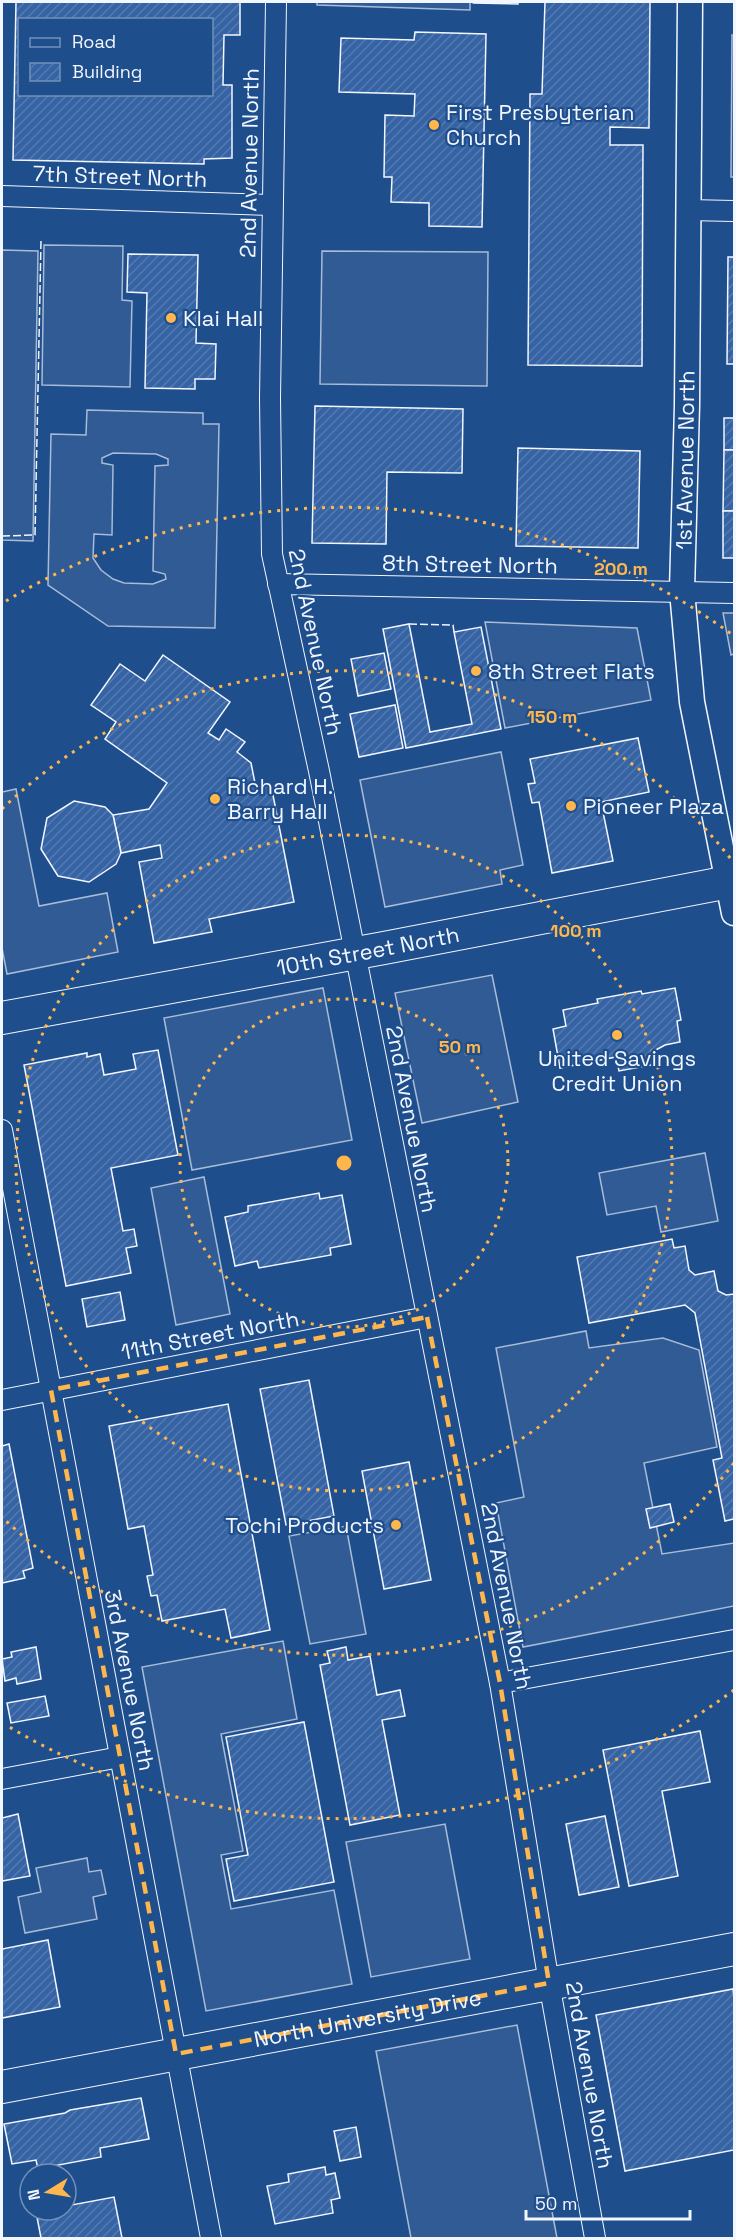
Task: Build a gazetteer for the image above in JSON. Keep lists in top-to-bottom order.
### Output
{
  "streets": {
    "main road": ["10th Street North", "North University Drive"],
    "street": [
      "2nd Avenue North",
      "7th Street North",
      "1st Avenue North",
      "8th Street North",
      "11th Street North",
      "3rd Avenue North"
    ]
  },
  "crossings": [
    ["2nd Avenue North", "7th Street North"],
    ["2nd Avenue North", "8th Street North"],
    ["2nd Avenue North", "10th Street North"],
    ["2nd Avenue North", "11th Street North"],
    ["2nd Avenue North", "North University Drive"],
    ["1st Avenue North", "8th Street North"],
    ["1st Avenue North", "10th Street North"],
    ["11th Street North", "3rd Avenue North"],
    ["3rd Avenue North", "North University Drive"]
  ],
  "places": [
    "First Presbyterian Church",
    "Klai Hall",
    "8th Street Flats",
    "Richard H. Barry Hall",
    "Pioneer Plaza",
    "United Savings Credit Union",
    "Tochi Products"
  ],
  "legend": ["Road", "Building"],
  "scale_bar": "50 m",
  "north": "left",
  "rings": [
    "200 m",
    "150 m",
    "100 m",
    "50 m"
  ]
}
